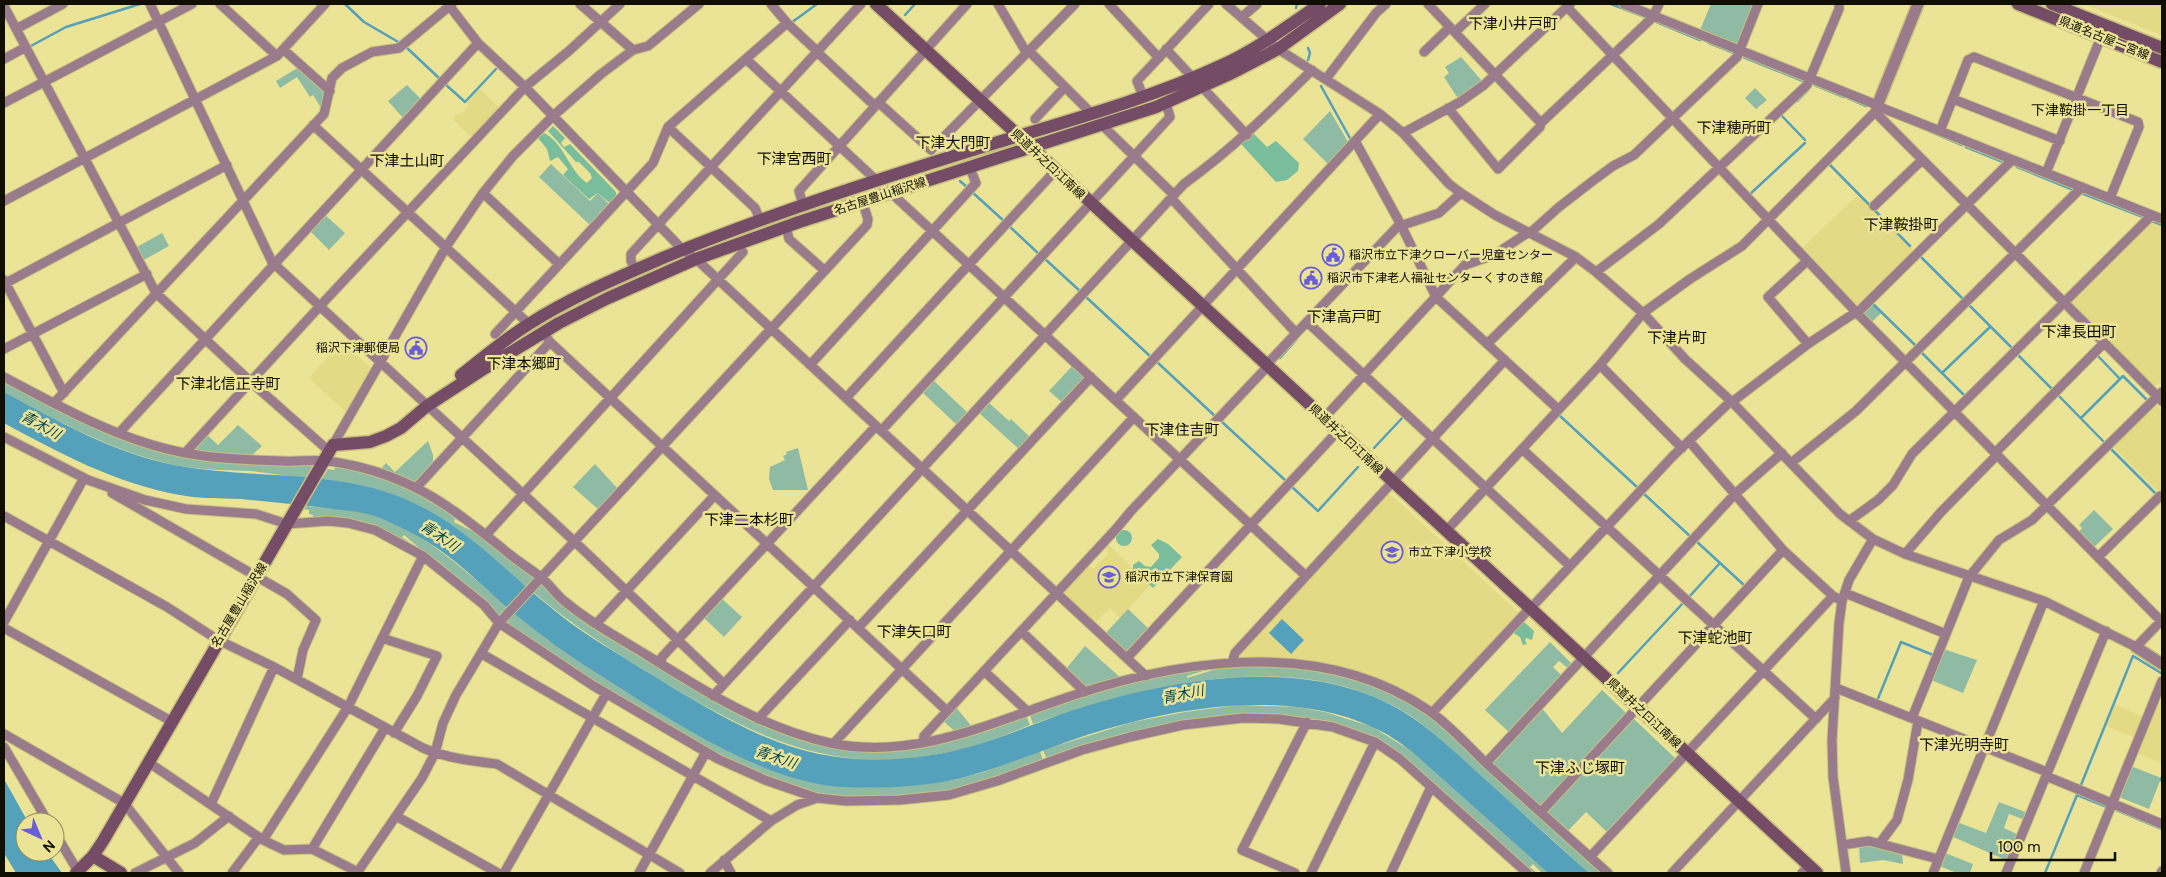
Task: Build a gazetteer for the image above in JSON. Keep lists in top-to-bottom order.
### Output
{
  "streets": {
    "main road": ["県道名古屋一宮線", "県道井之口江南線", "名古屋豊山稲沢線"]
  },
  "crossings": [
    ["県道井之口江南線", "名古屋豊山稲沢線"]
  ],
  "districts": [
    "下津小井戸町",
    "下津鞍掛一丁目",
    "下津穂所町",
    "下津大門町",
    "下津宮西町",
    "下津土山町",
    "下津鞍掛町",
    "下津高戸町",
    "下津長田町",
    "下津片町",
    "下津本郷町",
    "下津北信正寺町",
    "下津住吉町",
    "下津二本杉町",
    "下津矢口町",
    "下津蛇池町",
    "下津光明寺町",
    "下津ふじ塚町"
  ],
  "water": ["青木川"],
  "places": {
    "public building": ["稲沢市立下津クローバー児童センター", "稲沢市下津老人福祉センターくすのき館", "稲沢下津郵便局"],
    "school or university": ["市立下津小学校", "稲沢市立下津保育園"]
  },
  "scale_bar": "100 m",
  "north": "bottom right"
}
